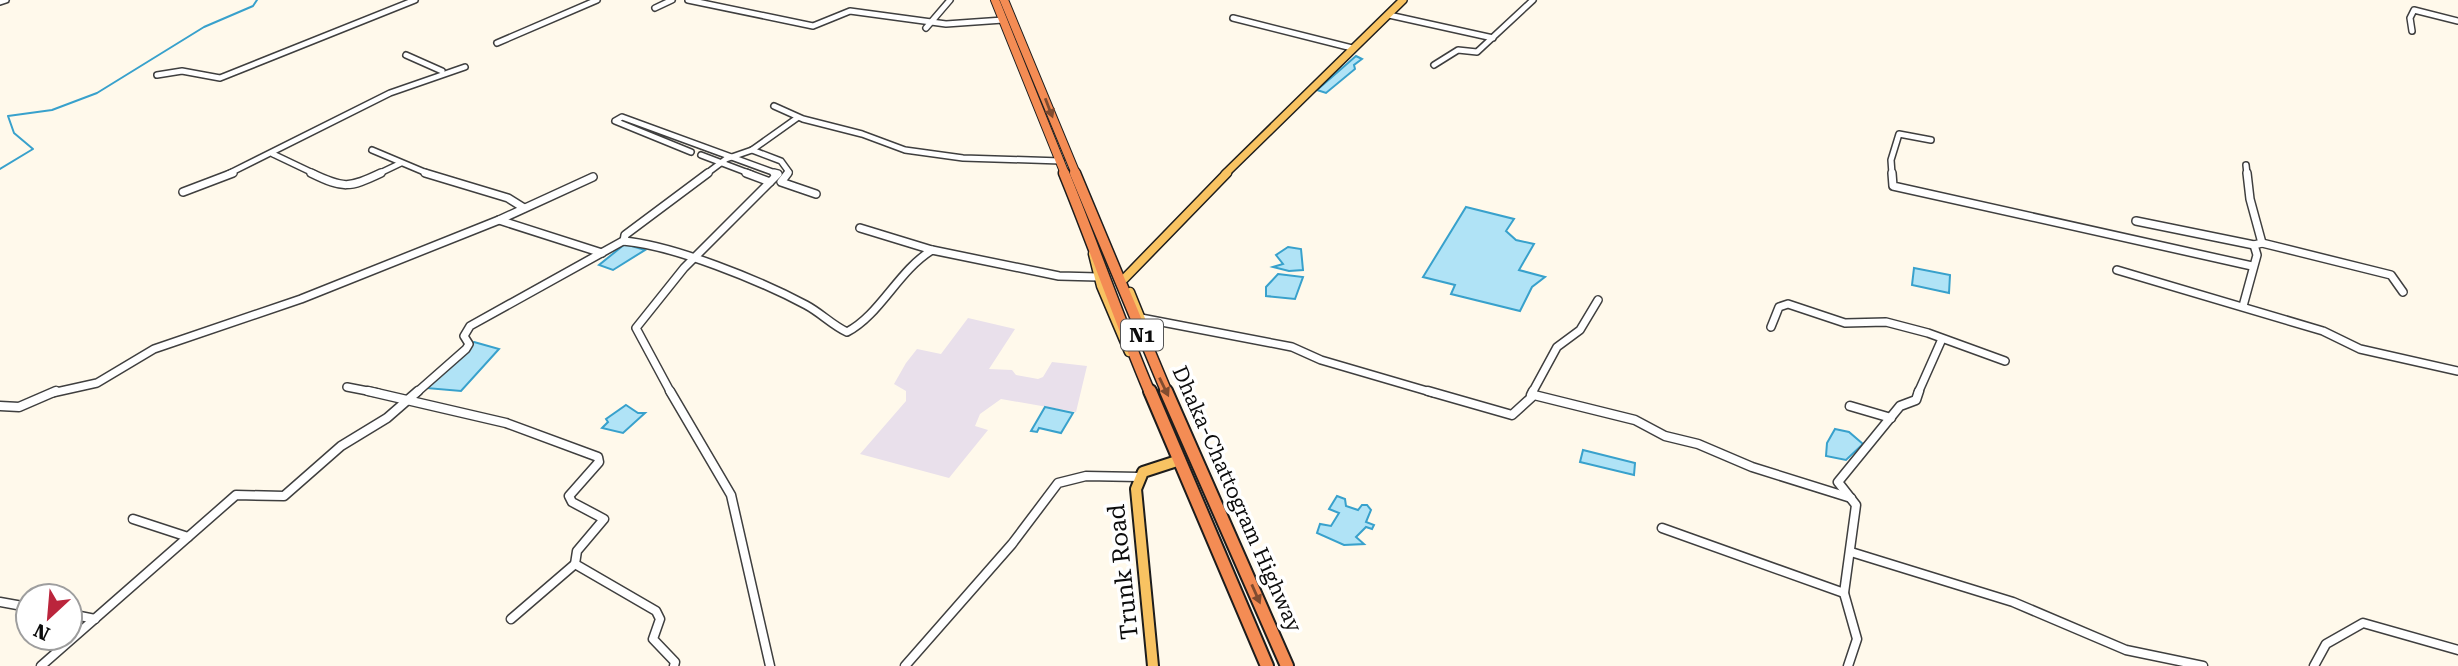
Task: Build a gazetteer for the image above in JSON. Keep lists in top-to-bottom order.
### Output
{
  "streets": {
    "highway": ["N1", "Dhaka-Chattogram Highway"],
    "main road": ["Trunk Road"]
  },
  "crossings": [
    ["Dhaka-Chattogram Highway", "Trunk Road"]
  ],
  "north": "bottom left"
}
